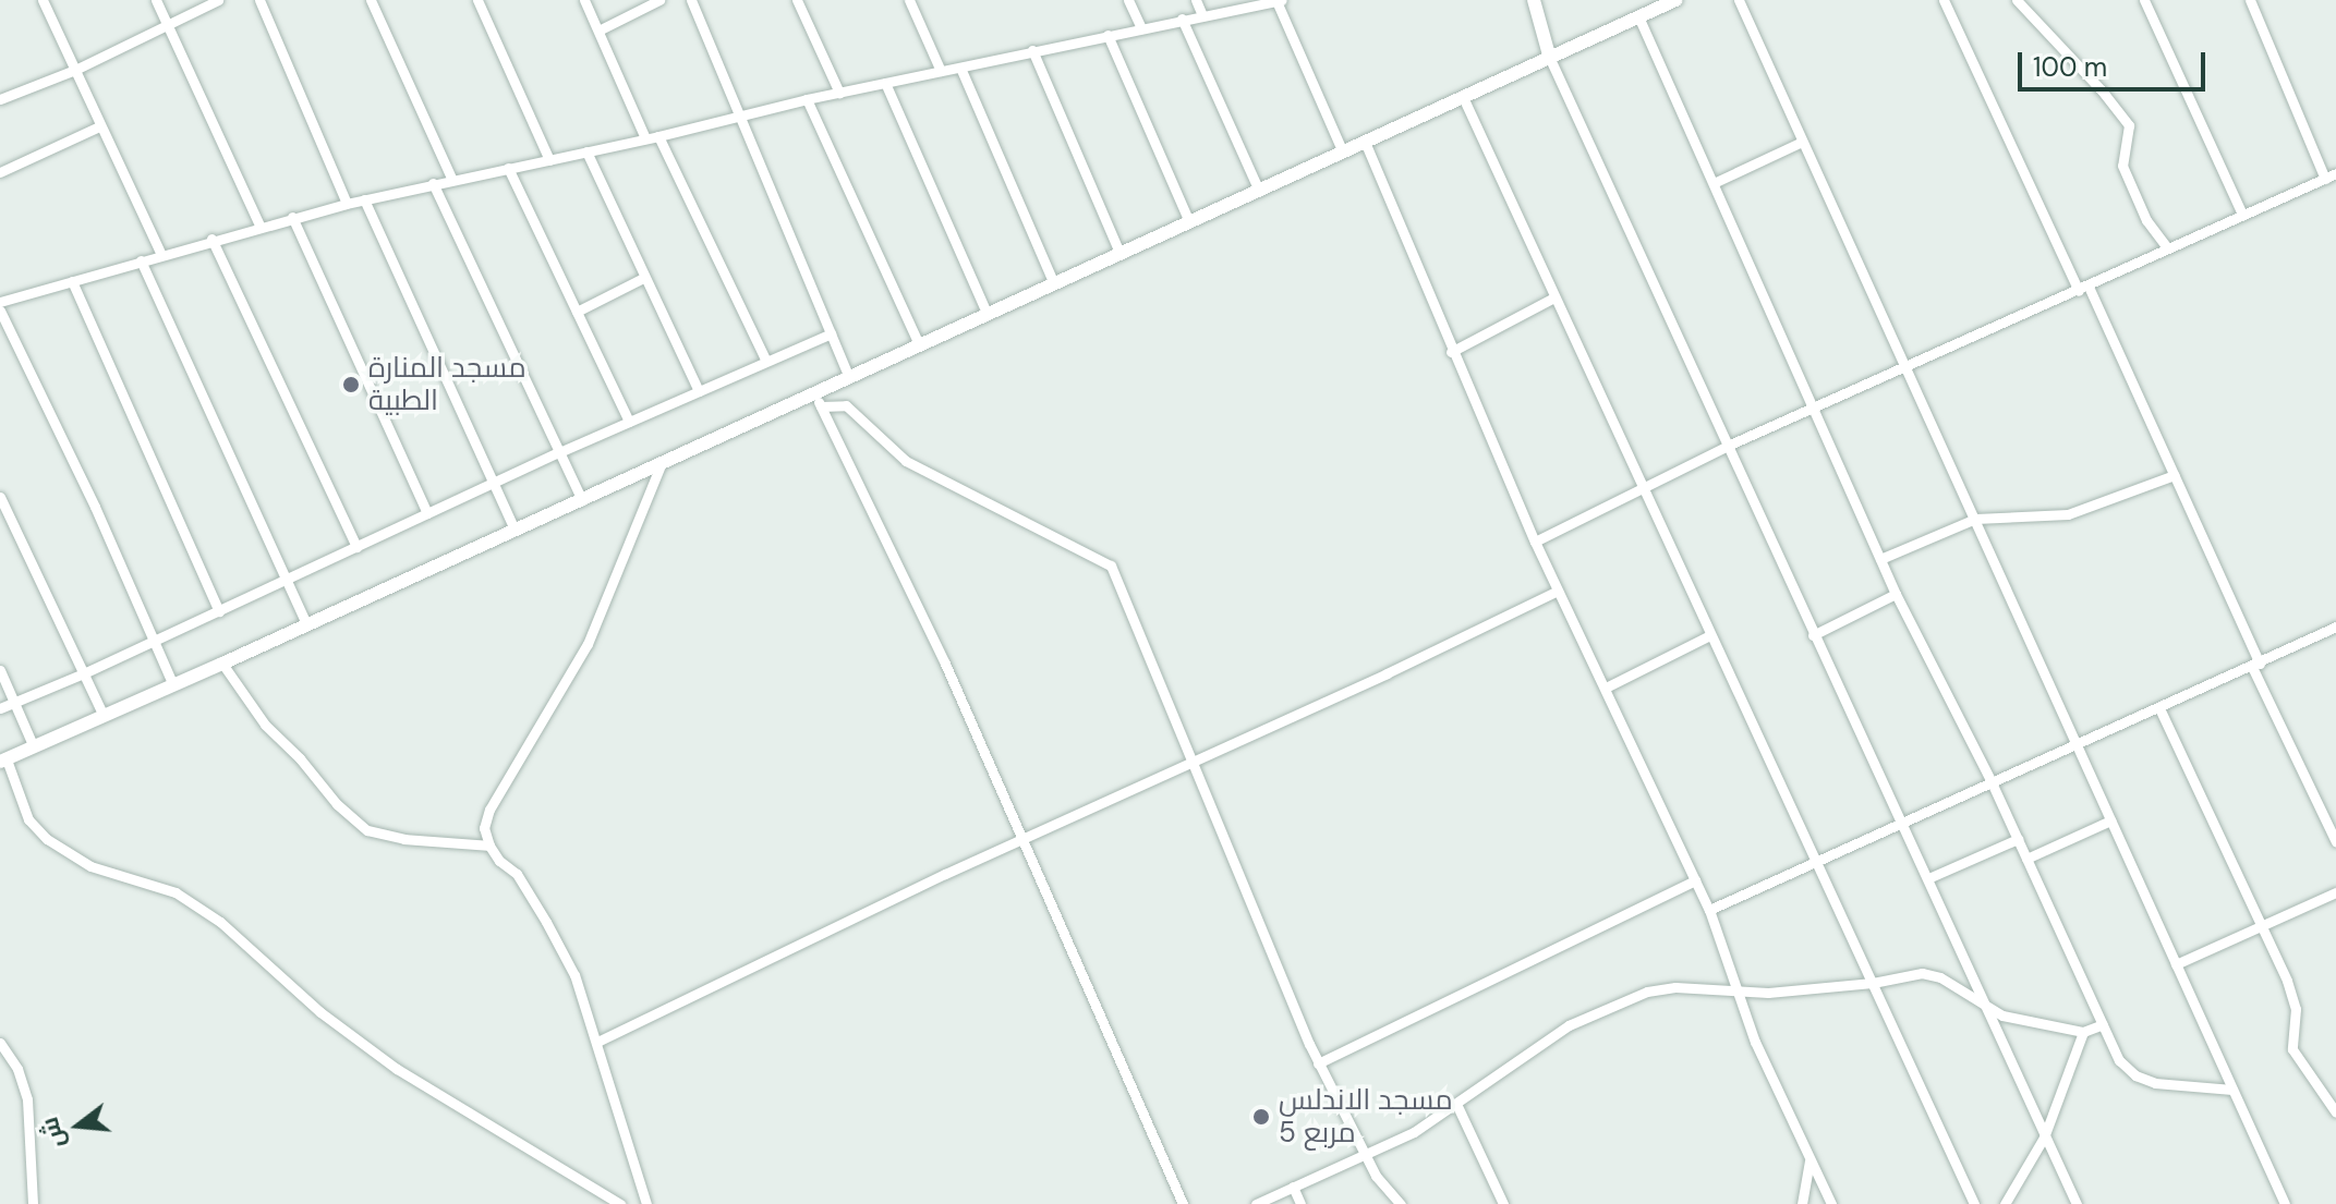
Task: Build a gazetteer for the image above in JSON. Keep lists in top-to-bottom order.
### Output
{
  "places": ["مسجد المنارة الطبية", "مسجد الاندلس مربع 5"],
  "scale_bar": "100 m",
  "north": "left"
}
